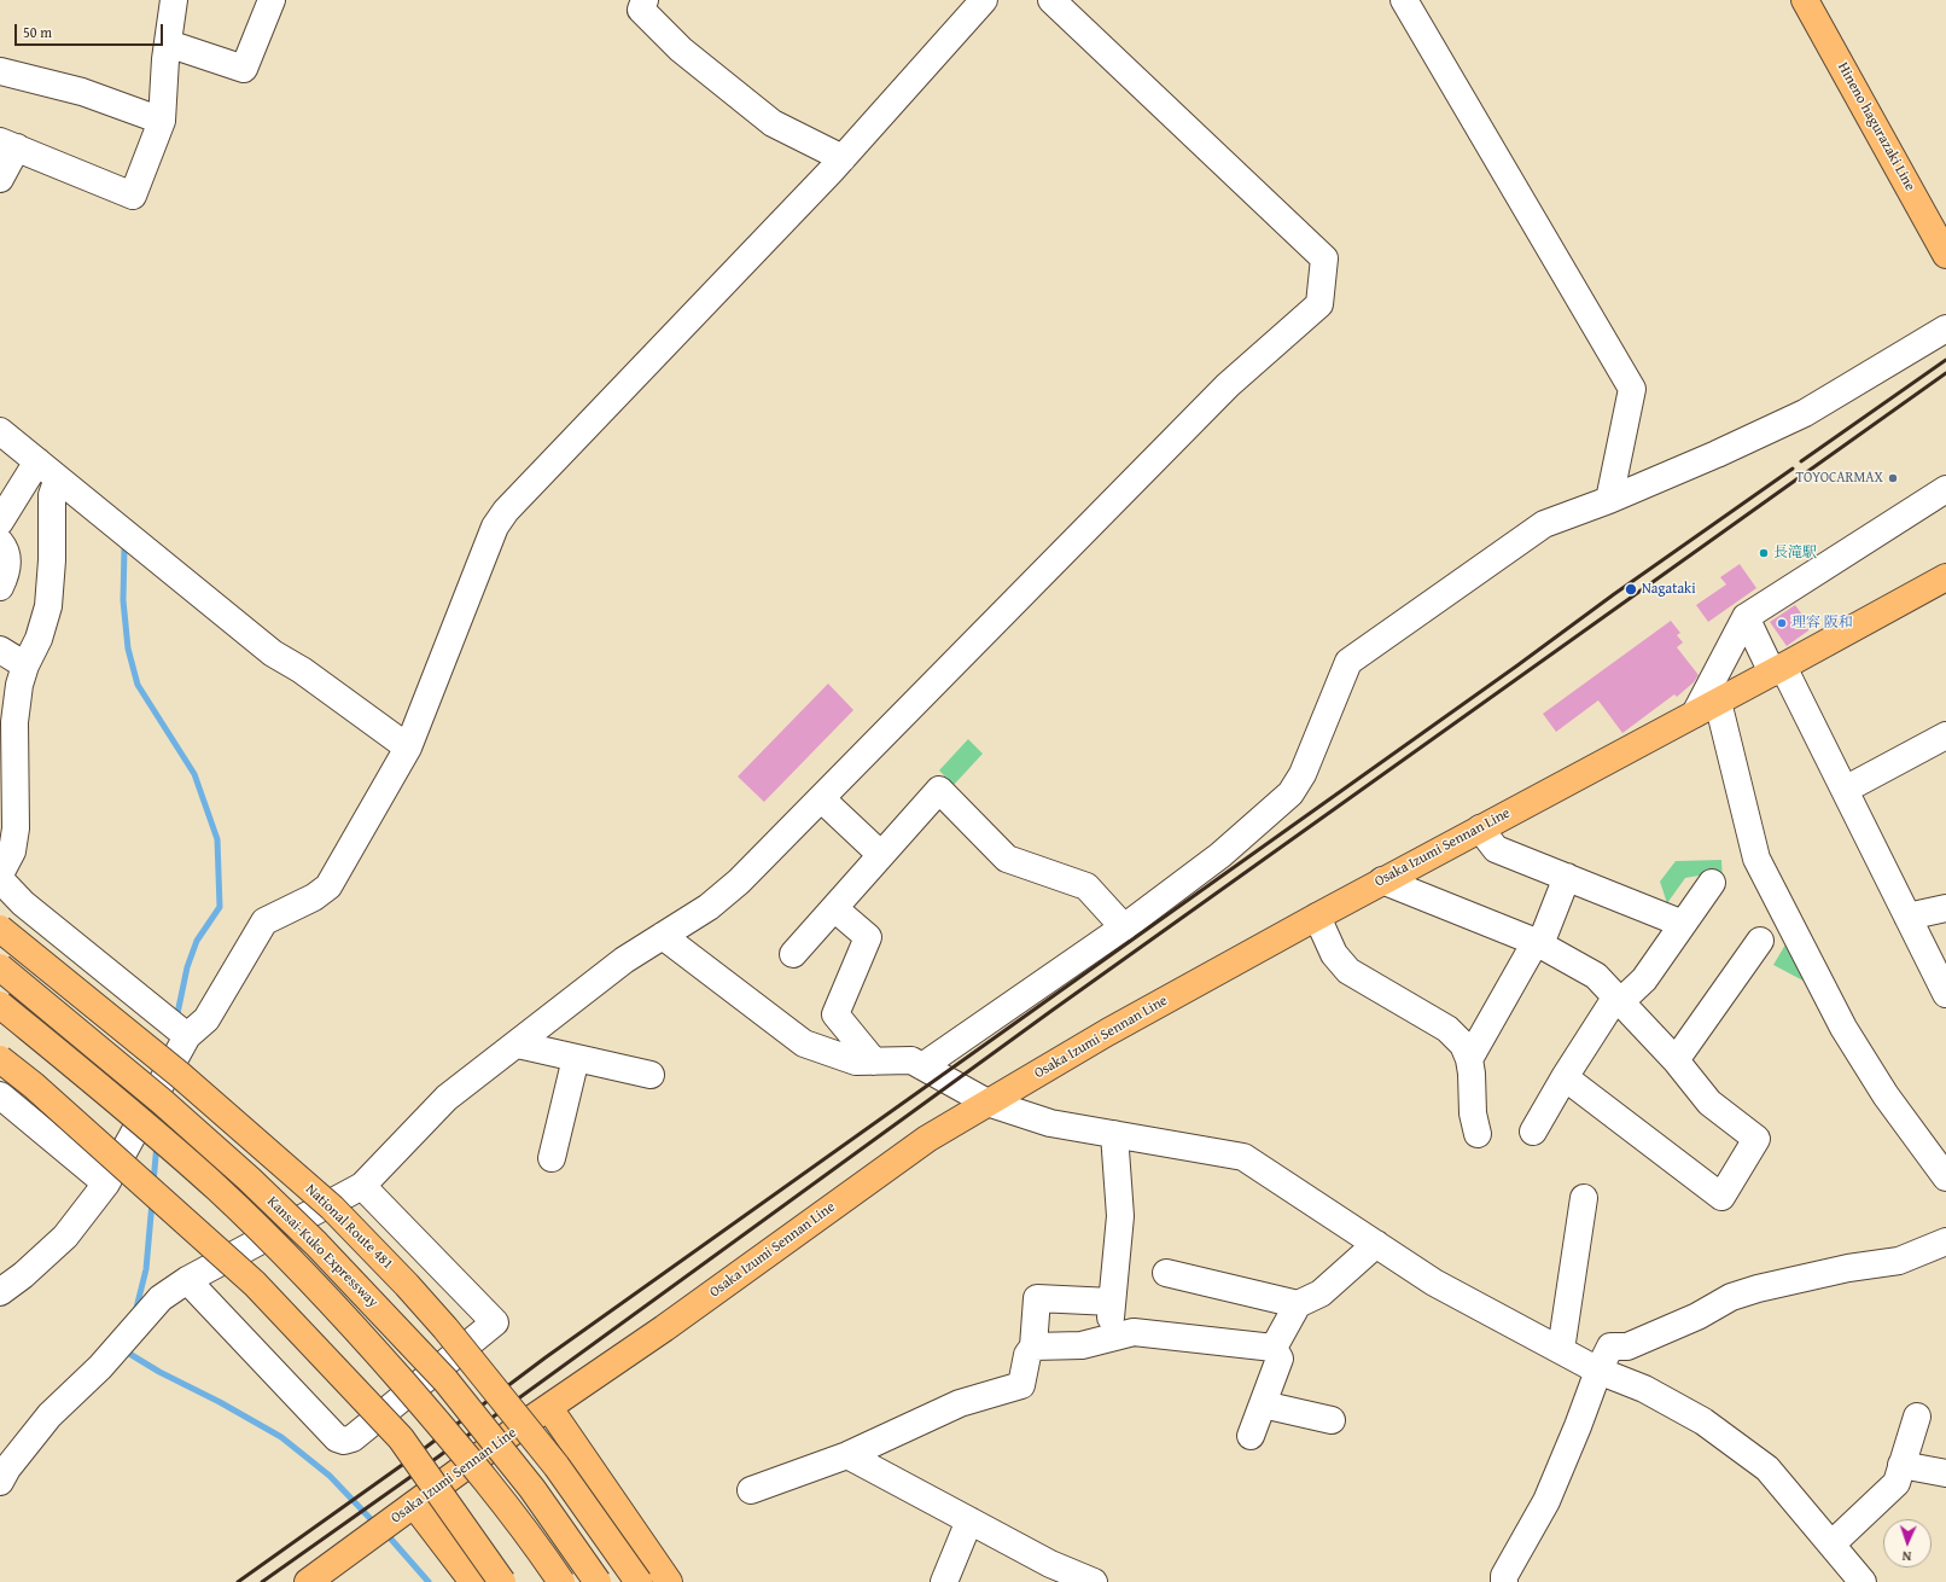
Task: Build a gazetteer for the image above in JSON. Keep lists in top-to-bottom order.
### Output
{
  "streets": {
    "main road": [
      "Hineno hagurazaki Line",
      "Osaka Izumi Sennan Line",
      "National Route 481",
      "Kansai-Kuko Expressway"
    ]
  },
  "places": [
    "TOYOCARMAX",
    "長滝駅",
    "Nagataki",
    "理容 阪和"
  ],
  "scale_bar": "50 m",
  "north": "bottom"
}
